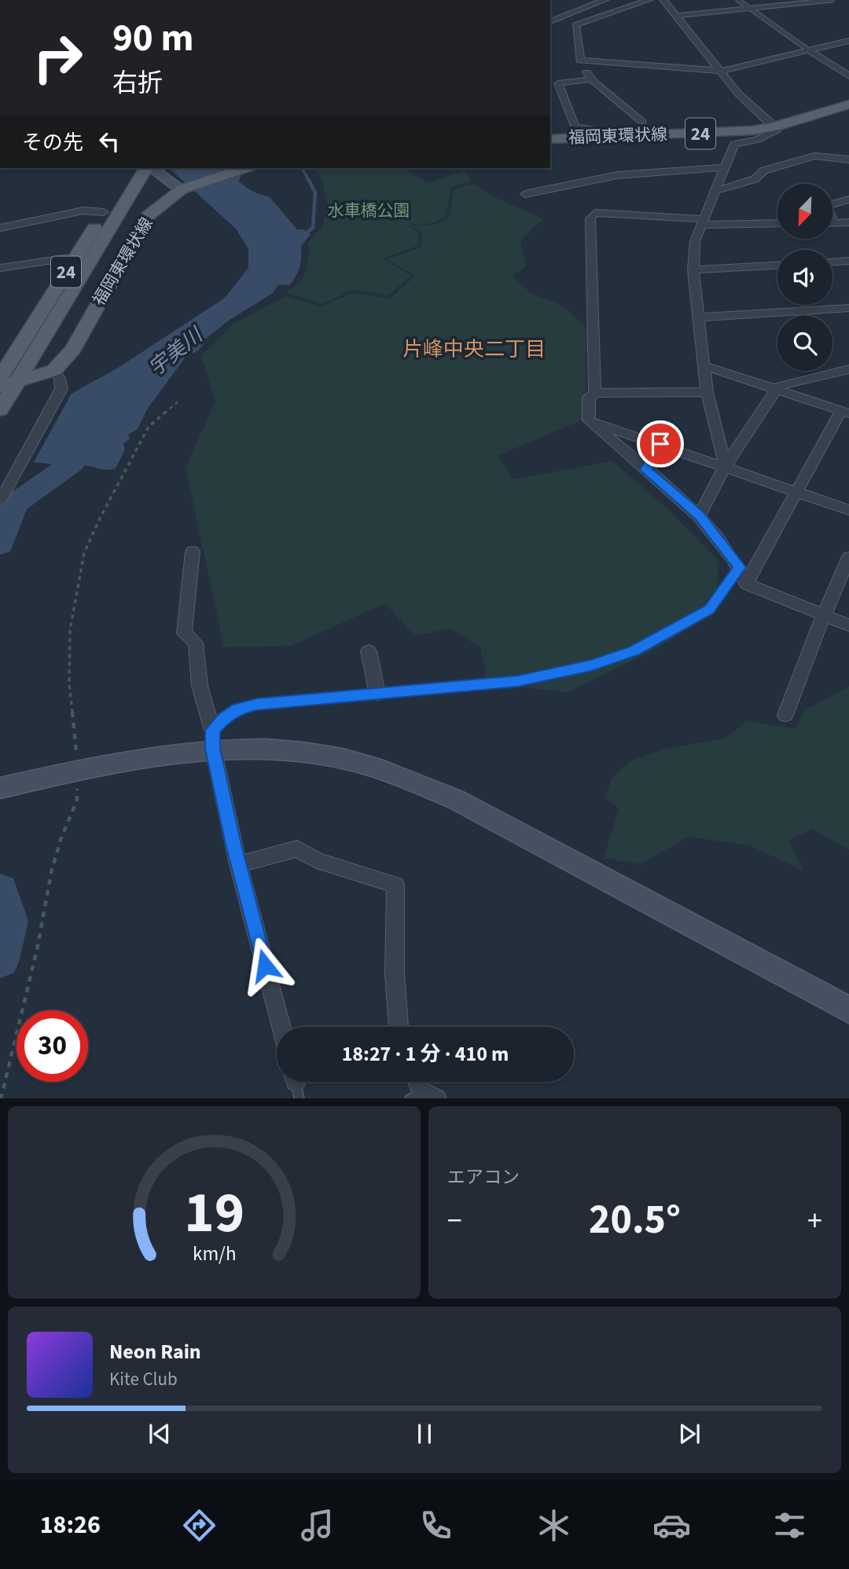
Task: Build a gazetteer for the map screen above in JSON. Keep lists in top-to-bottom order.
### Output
{
  "streets": {
    "main road": ["24", "福岡東環状線"]
  },
  "districts": ["片峰中央二丁目"],
  "water": ["宇美川"],
  "parks": ["水車橋公園"],
  "north": "bottom left",
  "page": {
    "turn": ["90 m", "右折"],
    "then": "その先",
    "limit": "30",
    "trip": "18:27 · 1 分 · 410 m",
    "tile": "エアコン",
    "heat": ["−", "20.5°", "+"],
    "song": ["Neon Rain", "Kite Club"],
    "tabs": "18:26",
    "gauge": ["19", "km/h"]
  }
}
